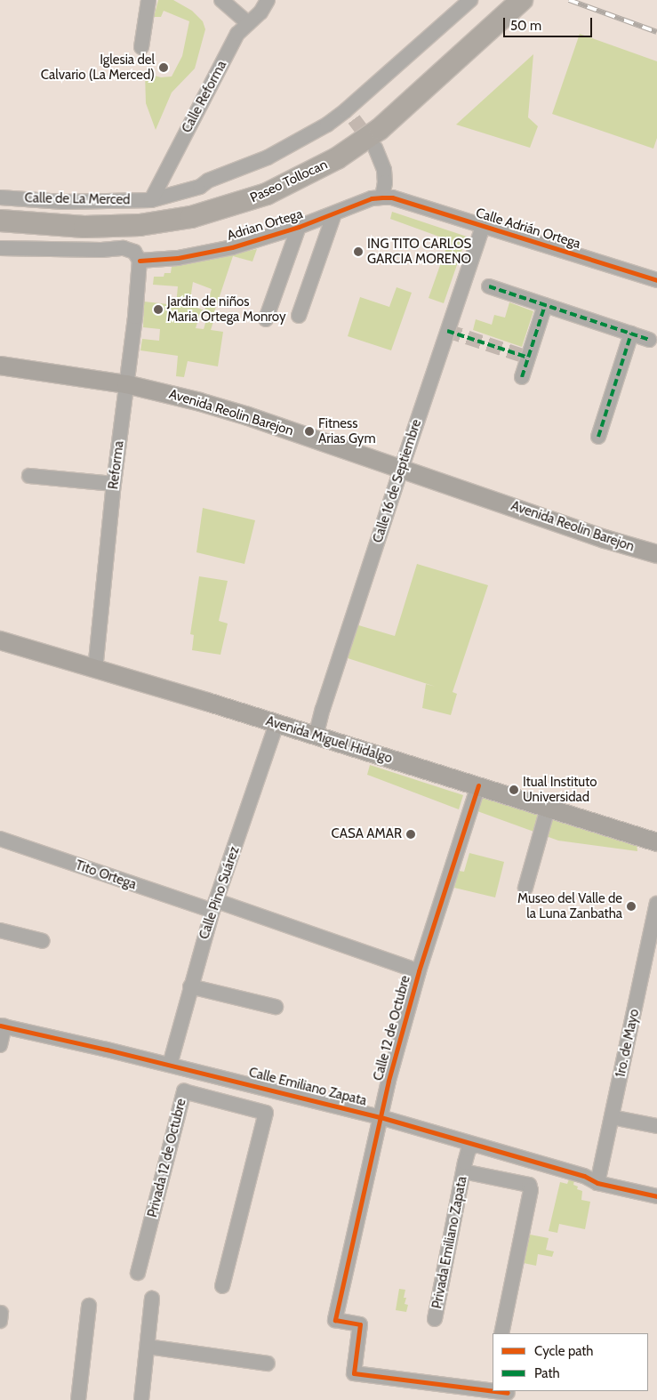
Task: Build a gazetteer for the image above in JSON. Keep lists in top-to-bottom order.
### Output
{
  "streets": {
    "highway": ["Paseo Tollocan"],
    "main road": ["Avenida Reolin Barejon", "Avenida Miguel Hidalgo"],
    "street": [
      "Calle Reforma",
      "Calle de La Merced",
      "Adrian Ortega",
      "Calle Adrián Ortega",
      "Reforma",
      "Calle 16 de Septiembre",
      "Tito Ortega",
      "Calle Pino Suárez",
      "Calle 12 de Octubre",
      "1ro. de Mayo",
      "Calle Emiliano Zapata",
      "Privada 12 de Octubre",
      "Privada Emiliano Zapata"
    ]
  },
  "crossings": [
    ["Calle Reforma", "Calle de La Merced"],
    ["Adrian Ortega", "Calle Adrián Ortega"],
    ["Adrian Ortega", "Reforma"],
    ["Calle Adrián Ortega", "Calle 16 de Septiembre"],
    ["Avenida Reolin Barejon", "Reforma"],
    ["Avenida Reolin Barejon", "Calle 16 de Septiembre"],
    ["Reforma", "Avenida Miguel Hidalgo"],
    ["Calle 16 de Septiembre", "Avenida Miguel Hidalgo"],
    ["Avenida Miguel Hidalgo", "Calle Pino Suárez"],
    ["Avenida Miguel Hidalgo", "Calle 12 de Octubre"],
    ["Tito Ortega", "Calle Pino Suárez"],
    ["Tito Ortega", "Calle 12 de Octubre"],
    ["Calle Pino Suárez", "Calle Emiliano Zapata"],
    ["Calle 12 de Octubre", "Calle Emiliano Zapata"],
    ["1ro. de Mayo", "Calle Emiliano Zapata"]
  ],
  "places": [
    "Iglesia del Calvario (La Merced)",
    "ING TITO CARLOS GARCIA MORENO",
    "Jardin de niños Maria Ortega Monroy",
    "Fitness Arias Gym",
    "Itual Instituto Universidad",
    "CASA AMAR",
    "Museo del Valle de la Luna Zanbatha"
  ],
  "legend": ["Cycle path", "Path"],
  "scale_bar": "50 m"
}
